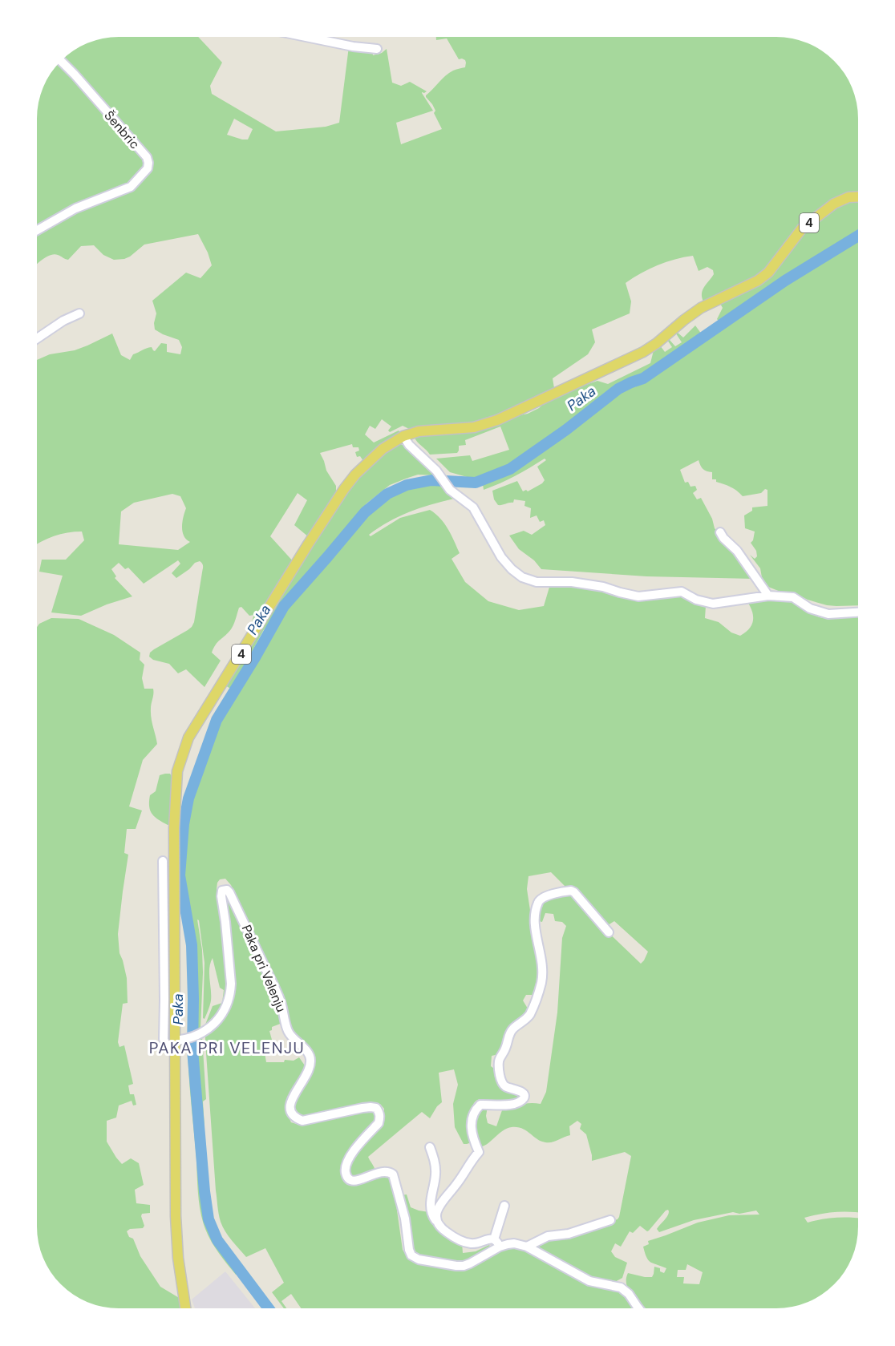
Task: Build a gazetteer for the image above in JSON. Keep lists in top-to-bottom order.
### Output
{
  "streets": {
    "main road": ["4"],
    "street": ["Šenbric", "Paka pri Velenju"]
  },
  "crossings": [
    ["4", "Paka pri Velenju"]
  ],
  "districts": ["PAKA PRI VELENJU"],
  "water": ["Paka"]
}
